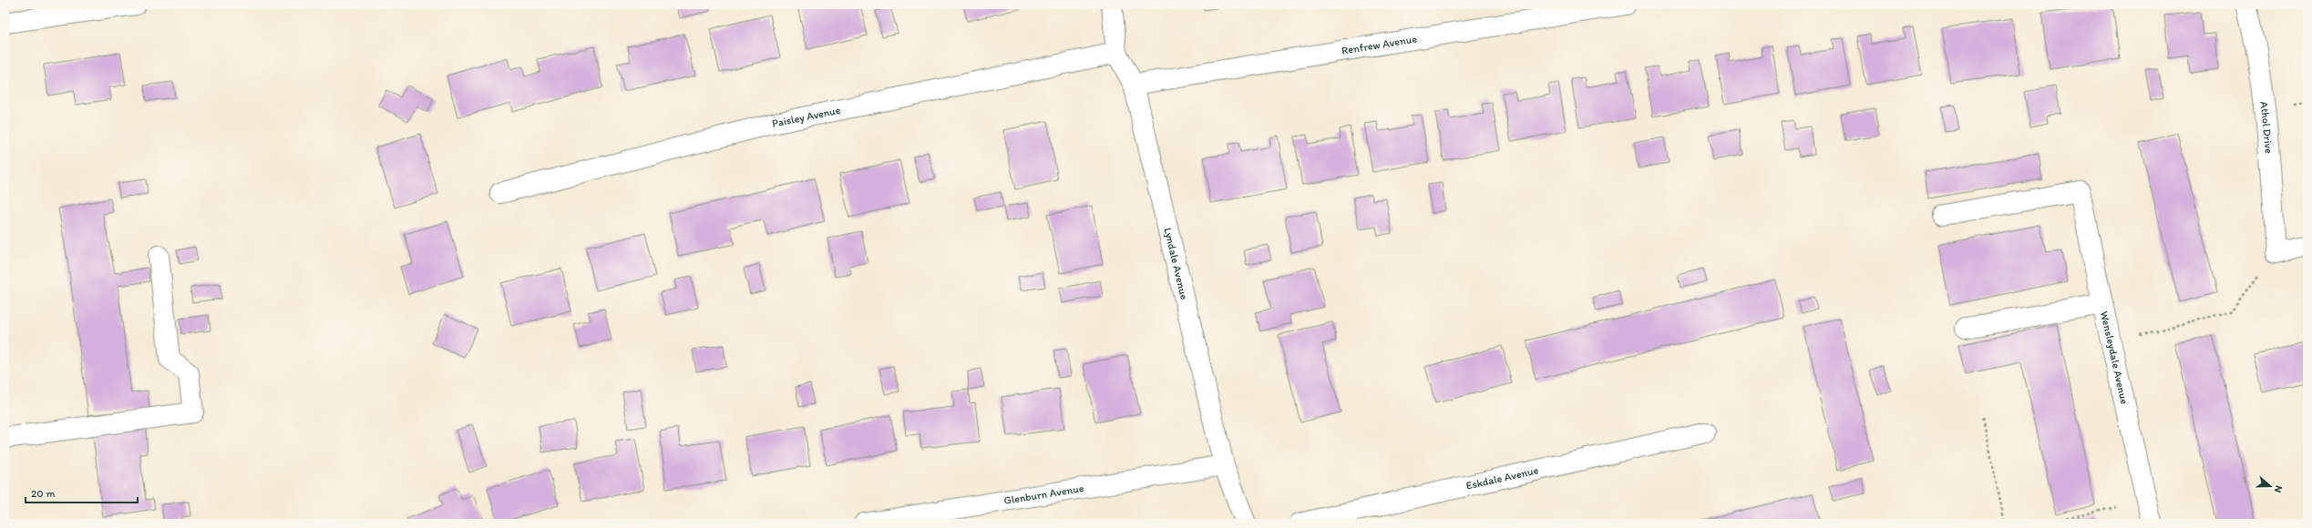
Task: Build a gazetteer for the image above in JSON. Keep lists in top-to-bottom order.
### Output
{
  "streets": {
    "street": [
      "Renfrew Avenue",
      "Paisley Avenue",
      "Athol Drive",
      "Lyndale Avenue",
      "Wensleydale Avenue",
      "Eskdale Avenue",
      "Glenburn Avenue"
    ]
  },
  "crossings": [
    ["Renfrew Avenue", "Lyndale Avenue"],
    ["Paisley Avenue", "Lyndale Avenue"],
    ["Lyndale Avenue", "Glenburn Avenue"]
  ],
  "scale_bar": "20 m",
  "north": "right"
}
